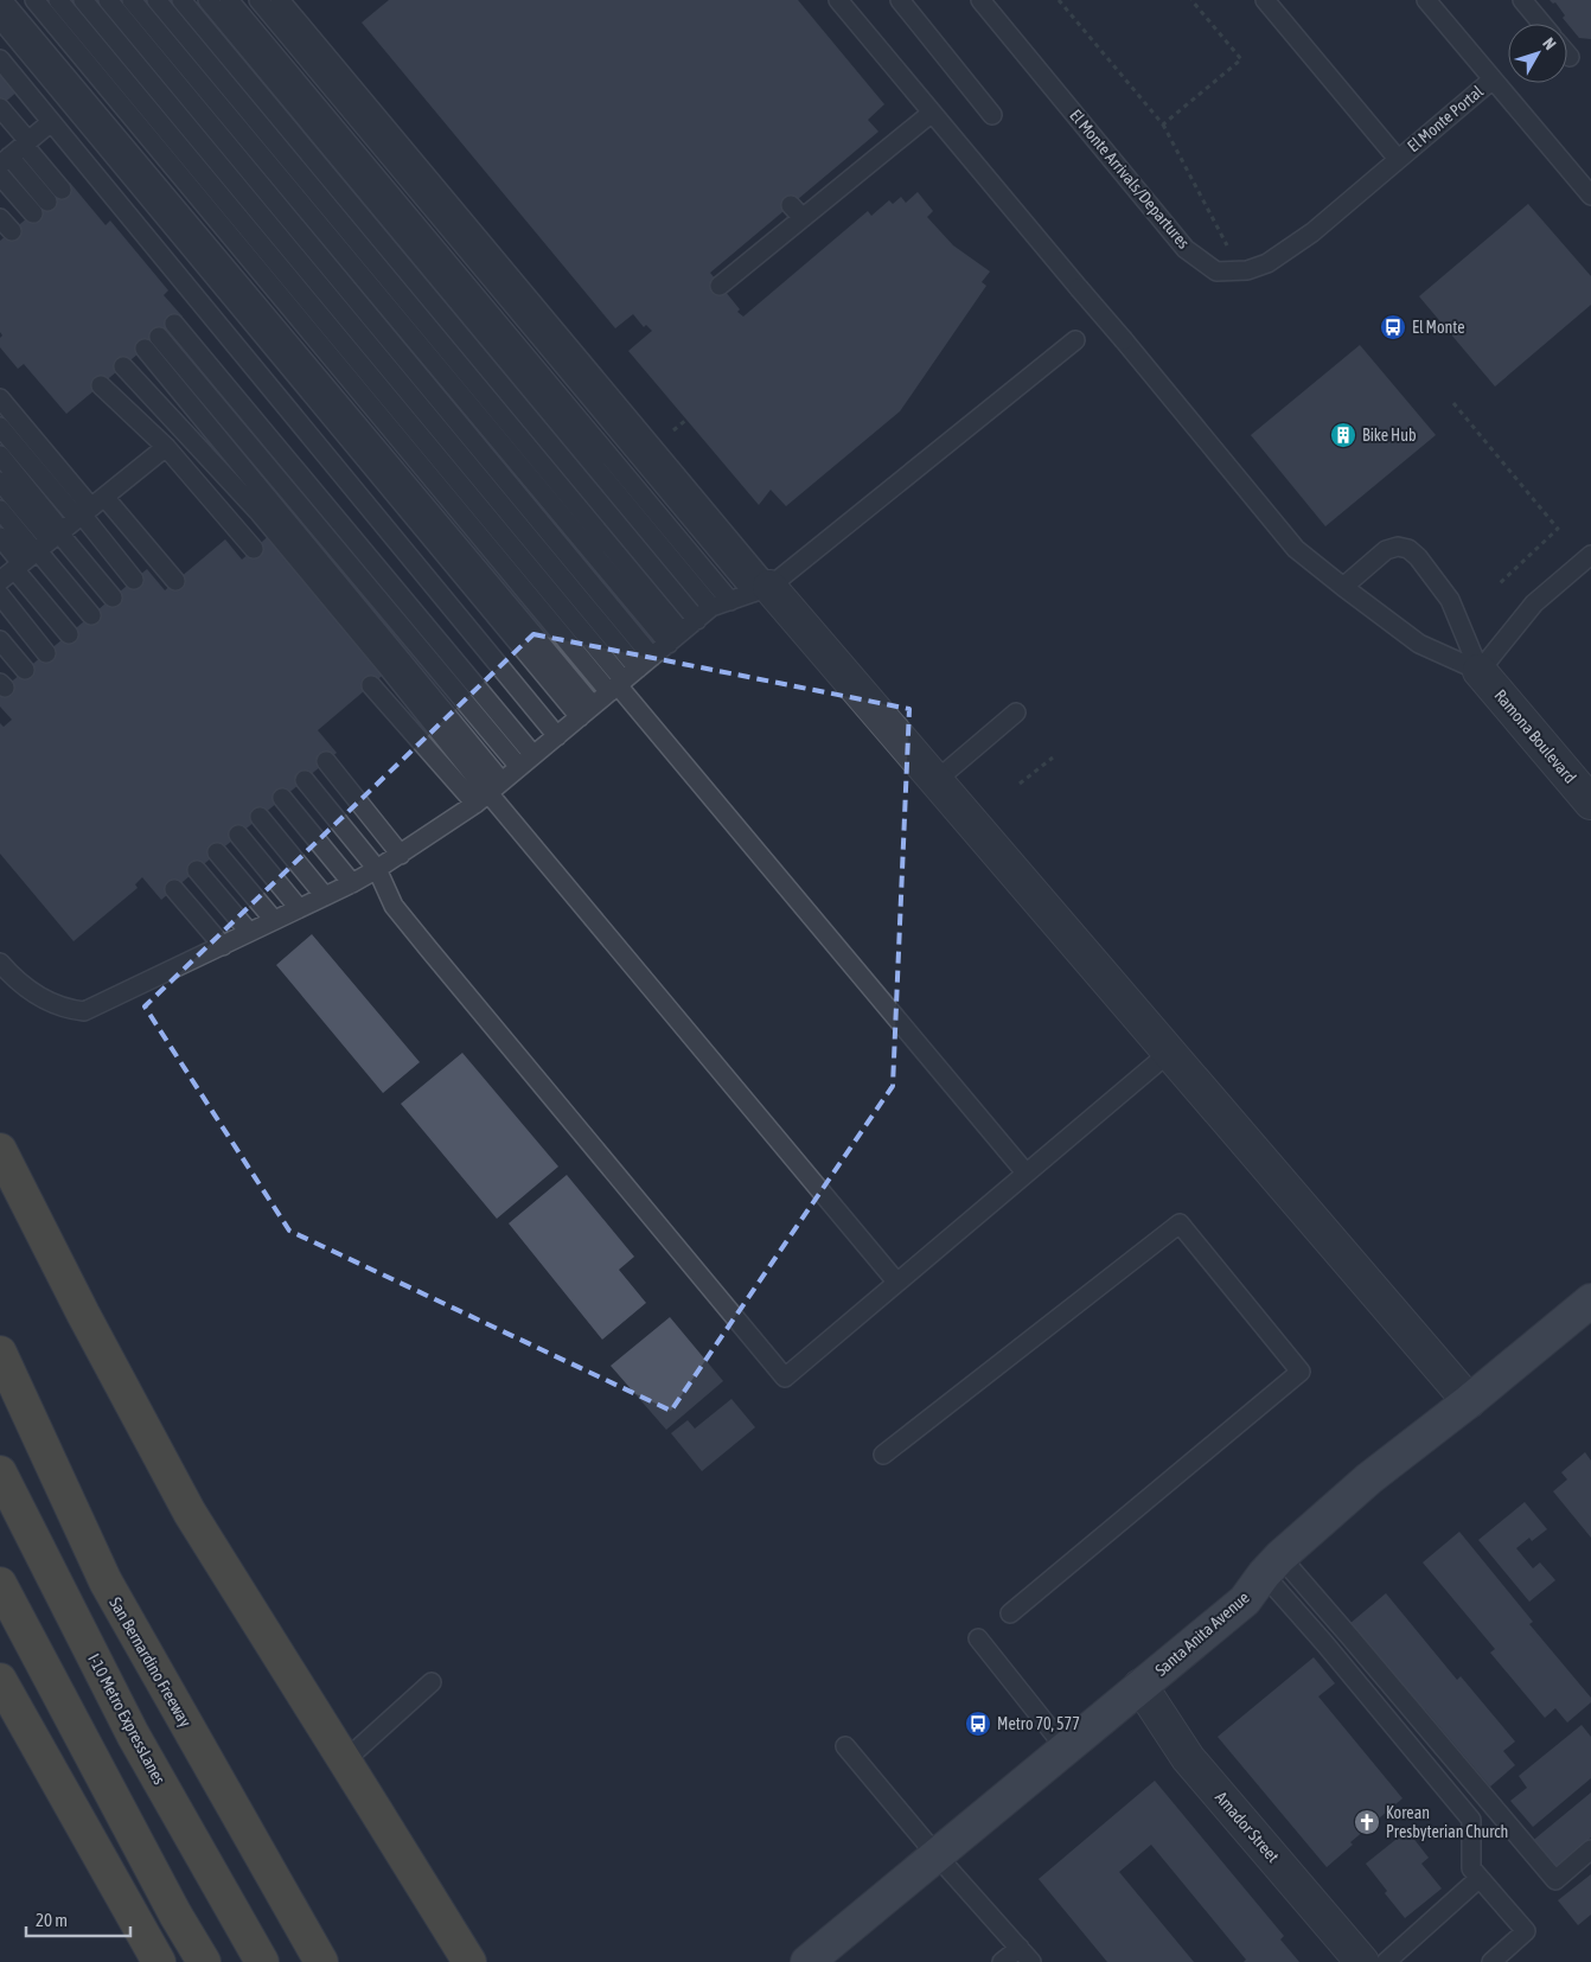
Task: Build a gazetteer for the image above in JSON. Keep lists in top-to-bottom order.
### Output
{
  "streets": {
    "highway": ["San Bernardino Freeway", "I-10 Metro ExpressLanes"],
    "main road": ["Santa Anita Avenue"],
    "street": ["Ramona Boulevard", "Amador Street"],
    "lane": ["El Monte Portal", "El Monte Arrivals/Departures"]
  },
  "crossings": [
    ["El Monte Portal", "El Monte Arrivals/Departures"],
    ["Santa Anita Avenue", "Amador Street"]
  ],
  "places": {
    "bus stop": ["El Monte", "Metro 70, 577"],
    "building": ["Bike Hub"],
    "church": ["Korean Presbyterian Church"]
  },
  "scale_bar": "20 m",
  "north": "top right"
}
